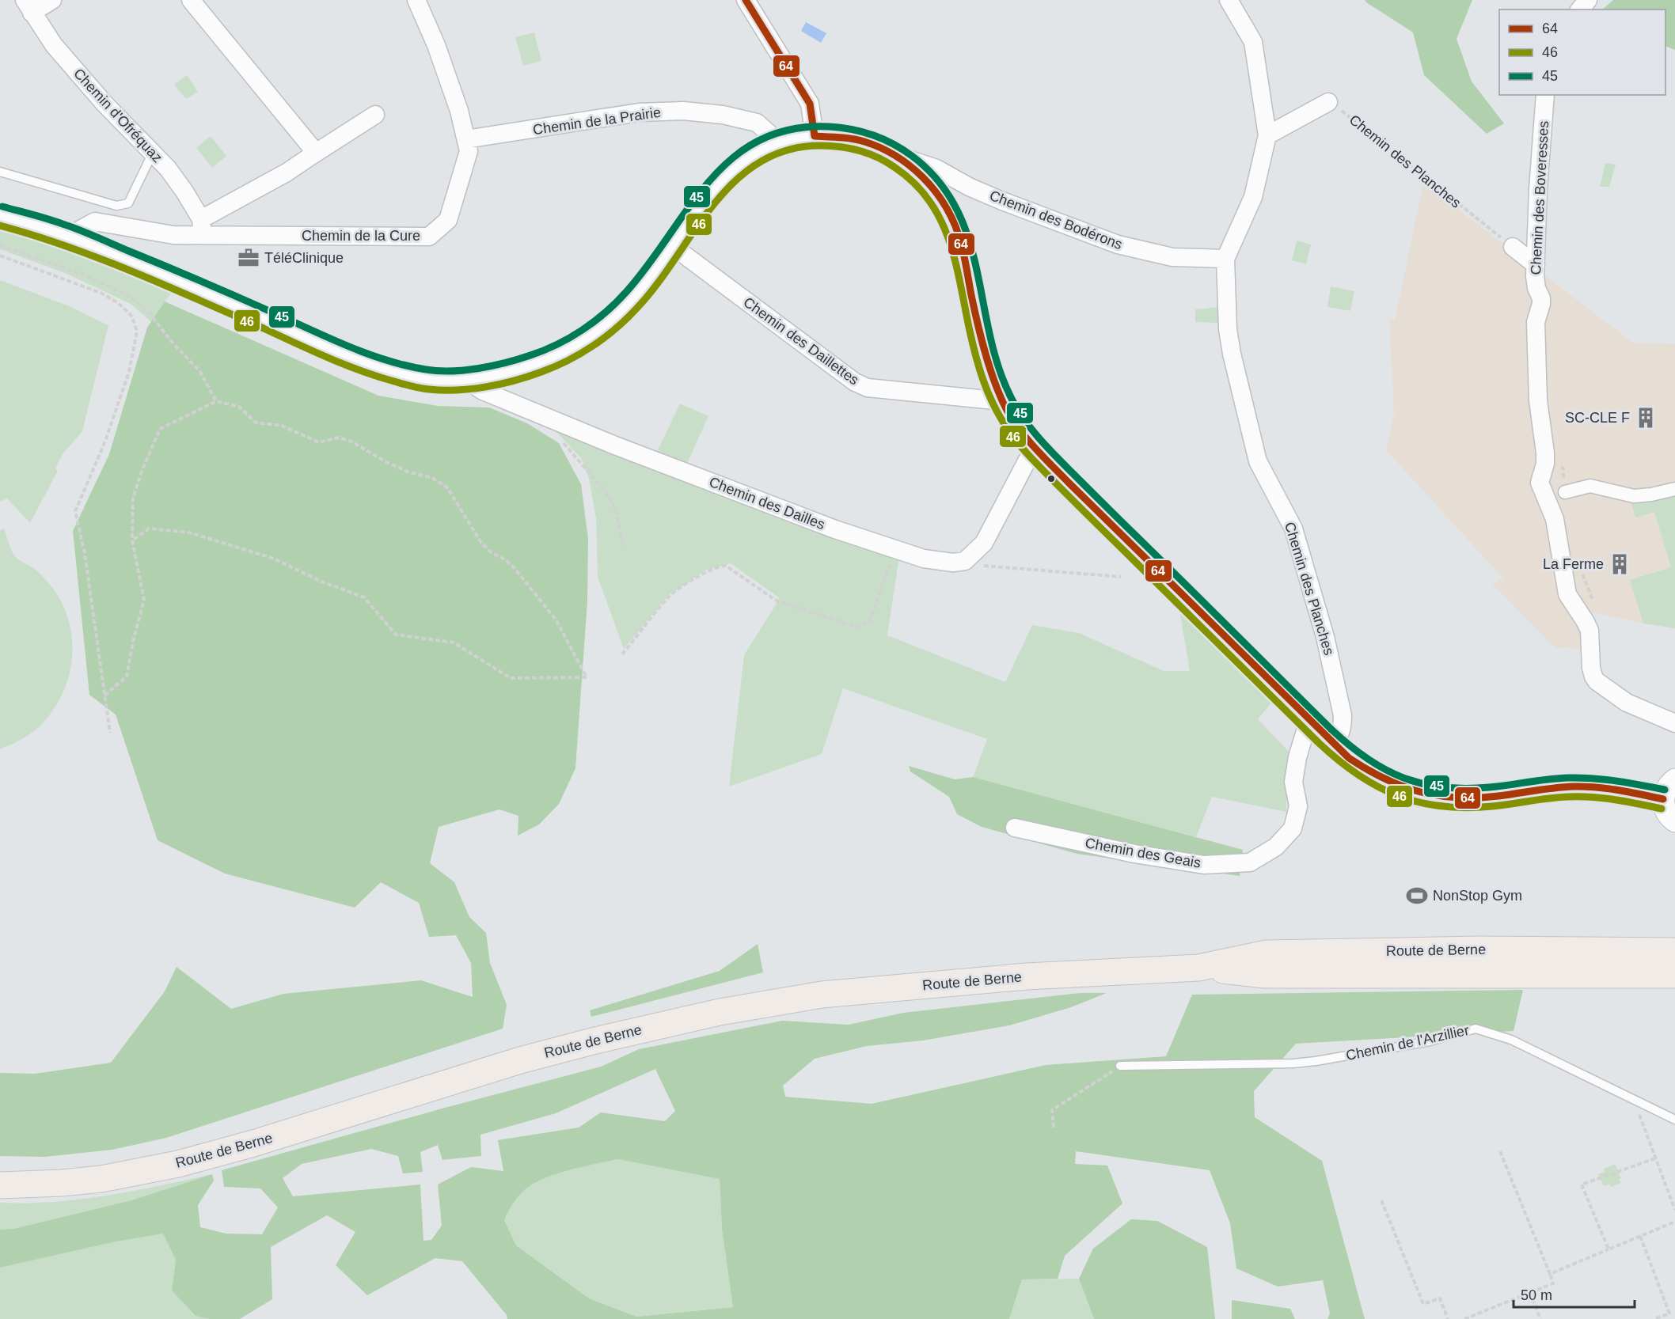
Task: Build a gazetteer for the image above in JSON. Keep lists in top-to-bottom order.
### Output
{
  "streets": {
    "main road": ["Route de Berne"],
    "street": [
      "Chemin d'Ofréquaz",
      "Chemin de la Prairie",
      "Chemin des Planches",
      "Chemin des Boveresses",
      "Chemin des Bodérons",
      "Chemin de la Cure",
      "Chemin des Daillettes",
      "Chemin des Dailles",
      "Chemin des Geais"
    ],
    "lane": ["Chemin de l'Arzillier"]
  },
  "crossings": [
    ["Chemin d'Ofréquaz", "Chemin de la Cure"],
    ["Chemin de la Prairie", "Chemin de la Cure"],
    ["Chemin des Planches", "Chemin des Bodérons"]
  ],
  "places": {
    "office": ["TéléClinique"],
    "building": ["SC-CLE F", "La Ferme"],
    "sports": ["NonStop Gym"]
  },
  "lines": ["transit line 64", "transit line 45", "transit line 46"],
  "legend": ["64", "46", "45"],
  "scale_bar": "50 m"
}
